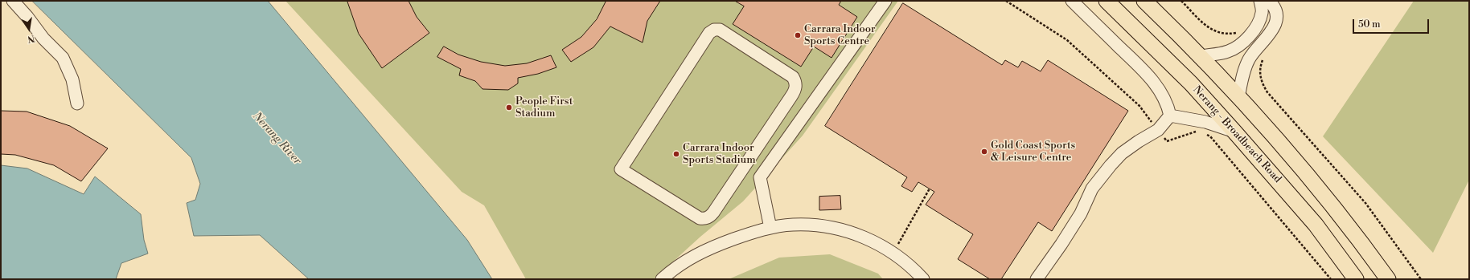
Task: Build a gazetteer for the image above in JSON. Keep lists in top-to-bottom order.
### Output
{
  "streets": {
    "main road": ["Nerang - Broadbeach Road"]
  },
  "water": ["Nerang River"],
  "places": [
    "Carrara Indoor Sports Centre",
    "People First Stadium",
    "Gold Coast Sports & Leisure Centre",
    "Carrara Indoor Sports Stadium"
  ],
  "scale_bar": "50 m",
  "north": "bottom"
}
